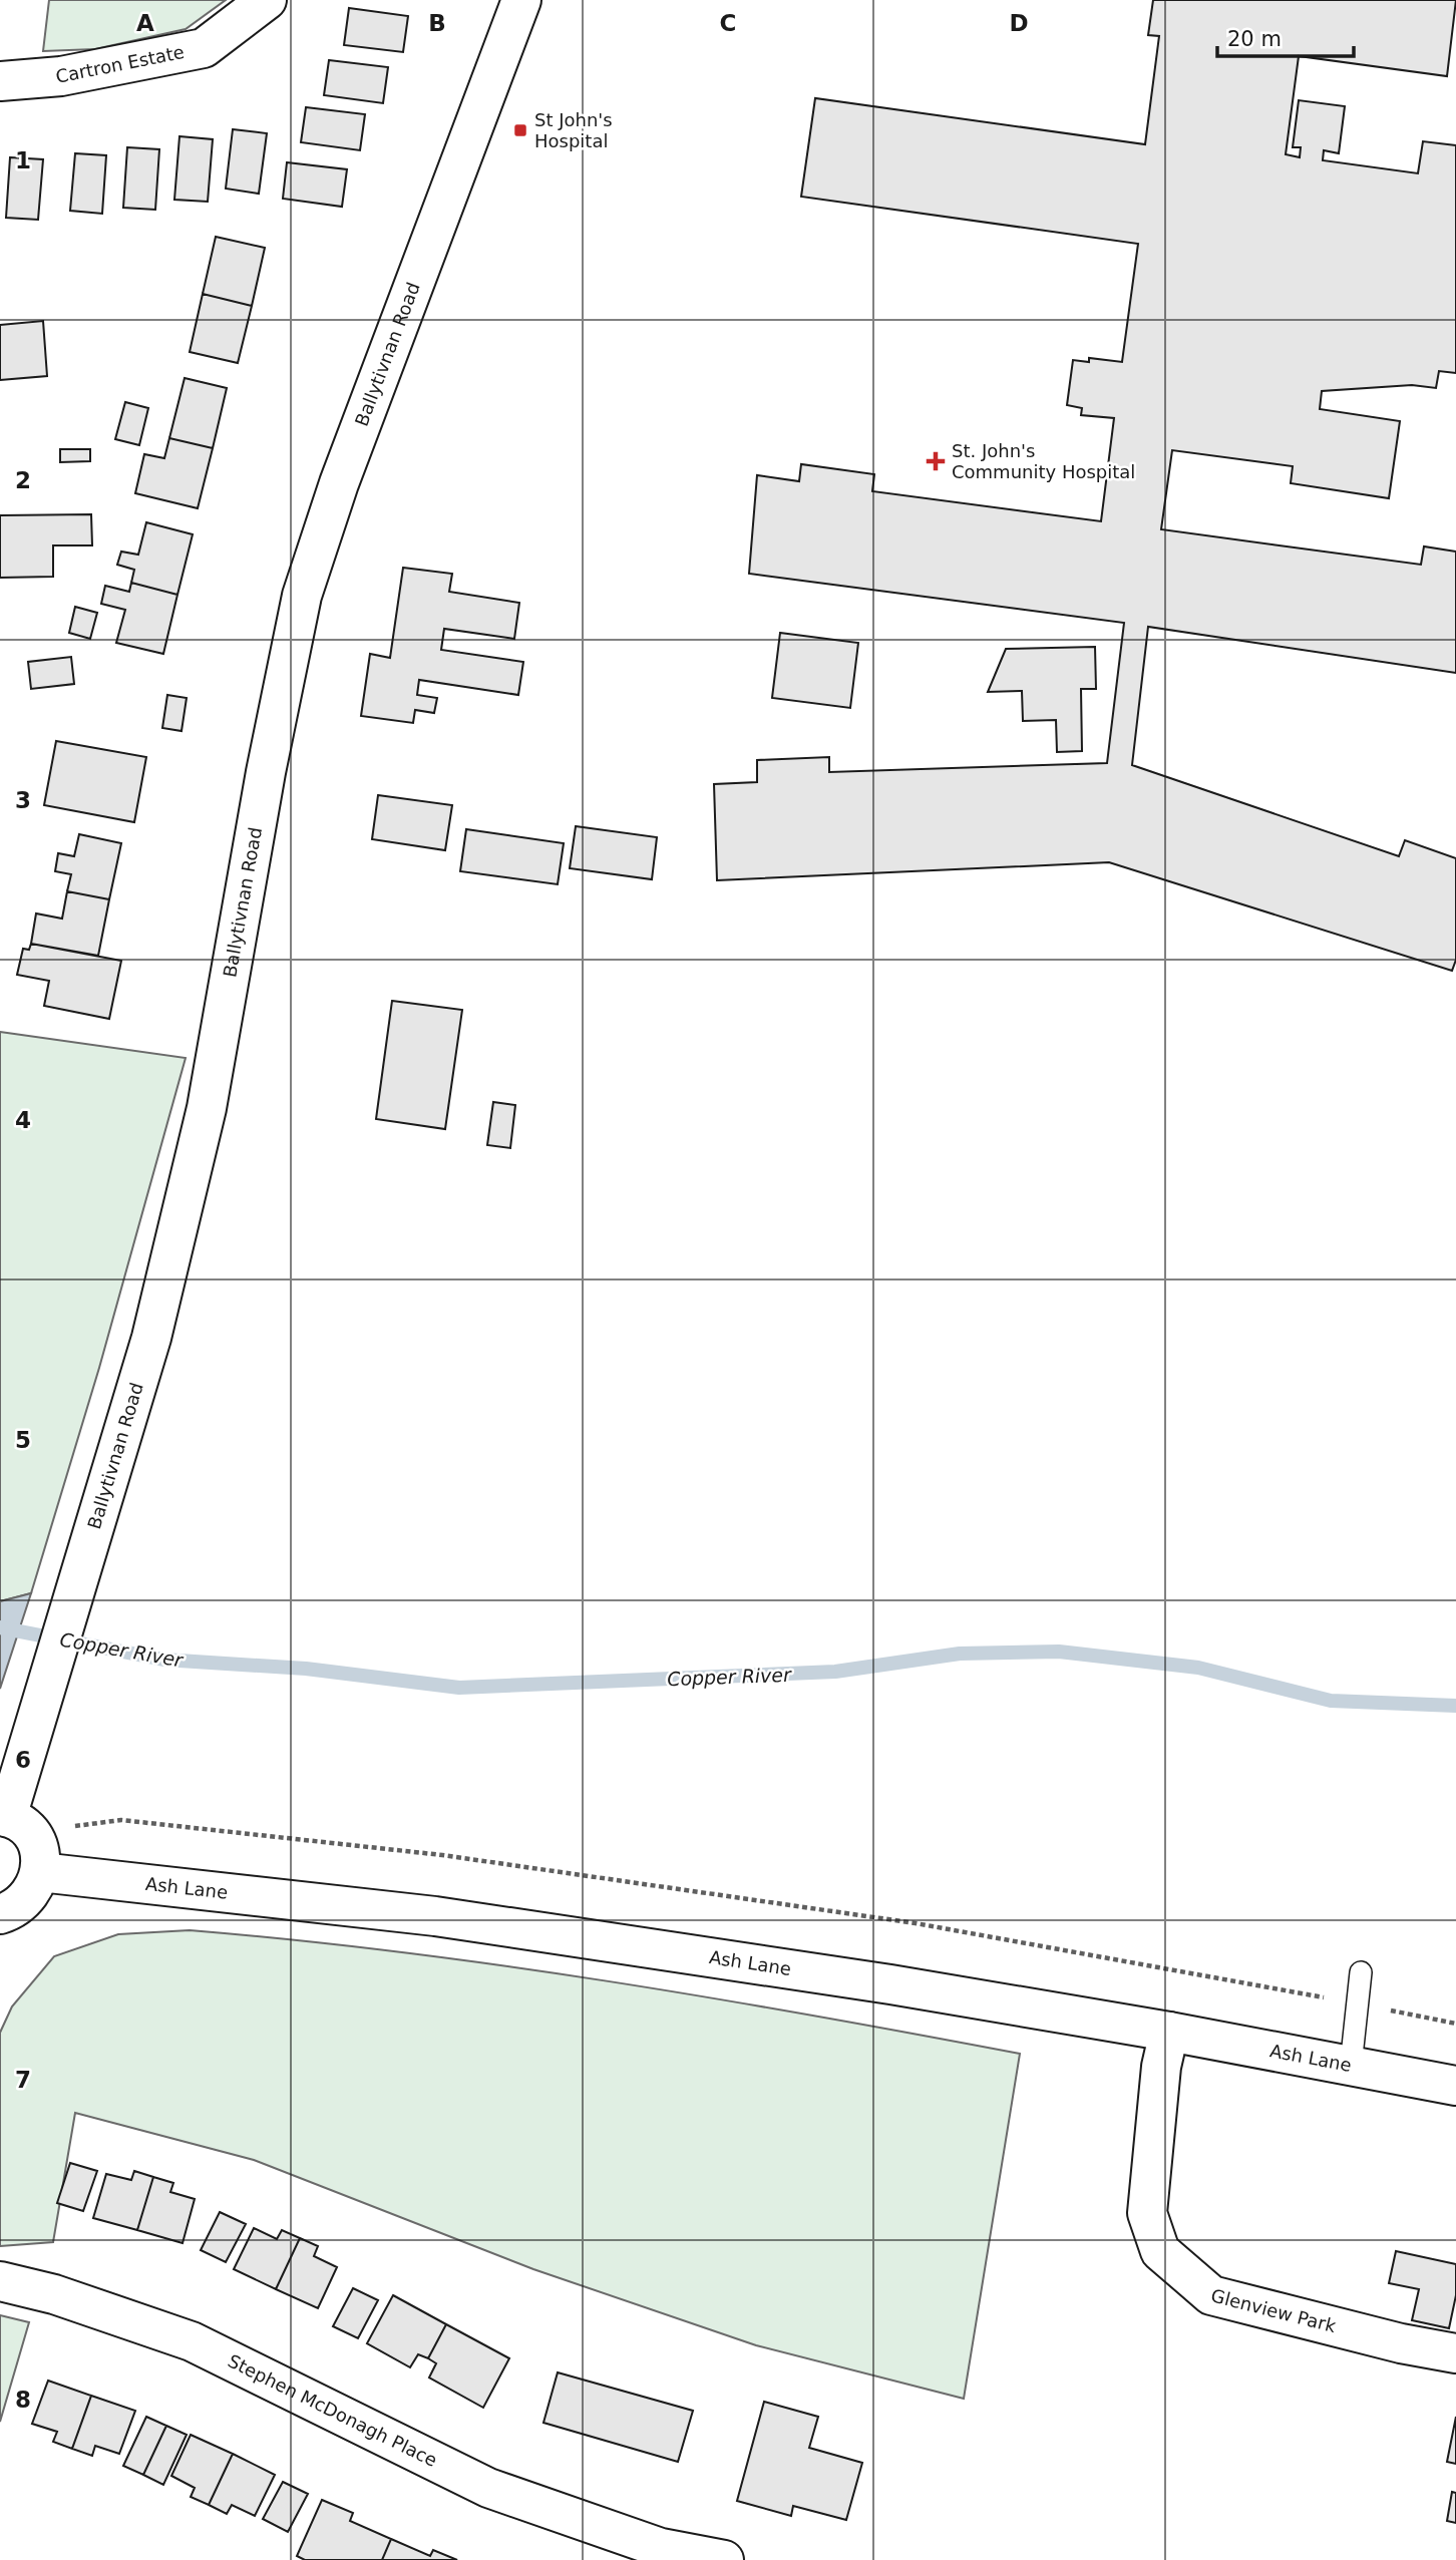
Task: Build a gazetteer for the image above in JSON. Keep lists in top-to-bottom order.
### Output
{
  "streets": {
    "main road": [
      "Cartron Estate",
      "Ballytivnan Road",
      "Ash Lane",
      "Glenview Park",
      "Stephen McDonagh Place"
    ]
  },
  "crossings": [
    ["Ash Lane", "Glenview Park"]
  ],
  "water": ["Copper River"],
  "places": {
    "transit": ["St John's Hospital"],
    "health": ["St. John's Community Hospital"]
  },
  "scale_bar": "20 m",
  "grid": {
    "columns": [
      "A",
      "B",
      "C",
      "D"
    ],
    "rows": [
      "1",
      "2",
      "3",
      "4",
      "5",
      "6",
      "7",
      "8"
    ]
  }
}
